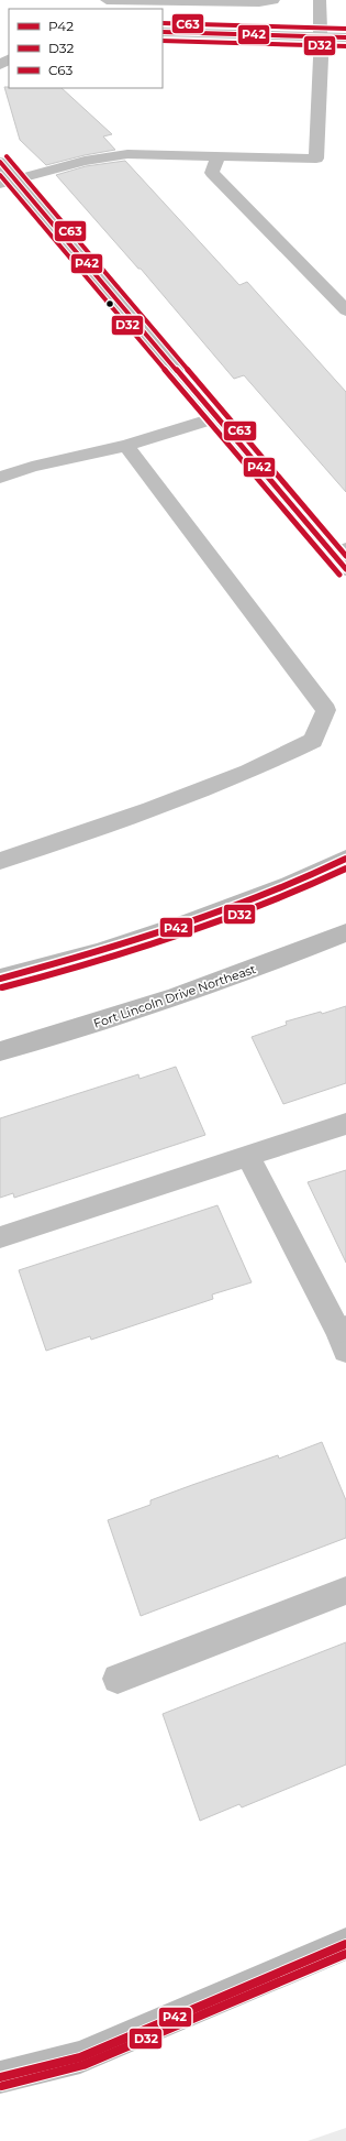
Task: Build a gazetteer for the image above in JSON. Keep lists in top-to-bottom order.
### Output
{
  "streets": {
    "street": ["Fort Lincoln Drive Northeast"]
  },
  "lines": ["transit line C63", "transit line P42", "transit line D32"],
  "legend": ["P42", "D32", "C63"]
}
